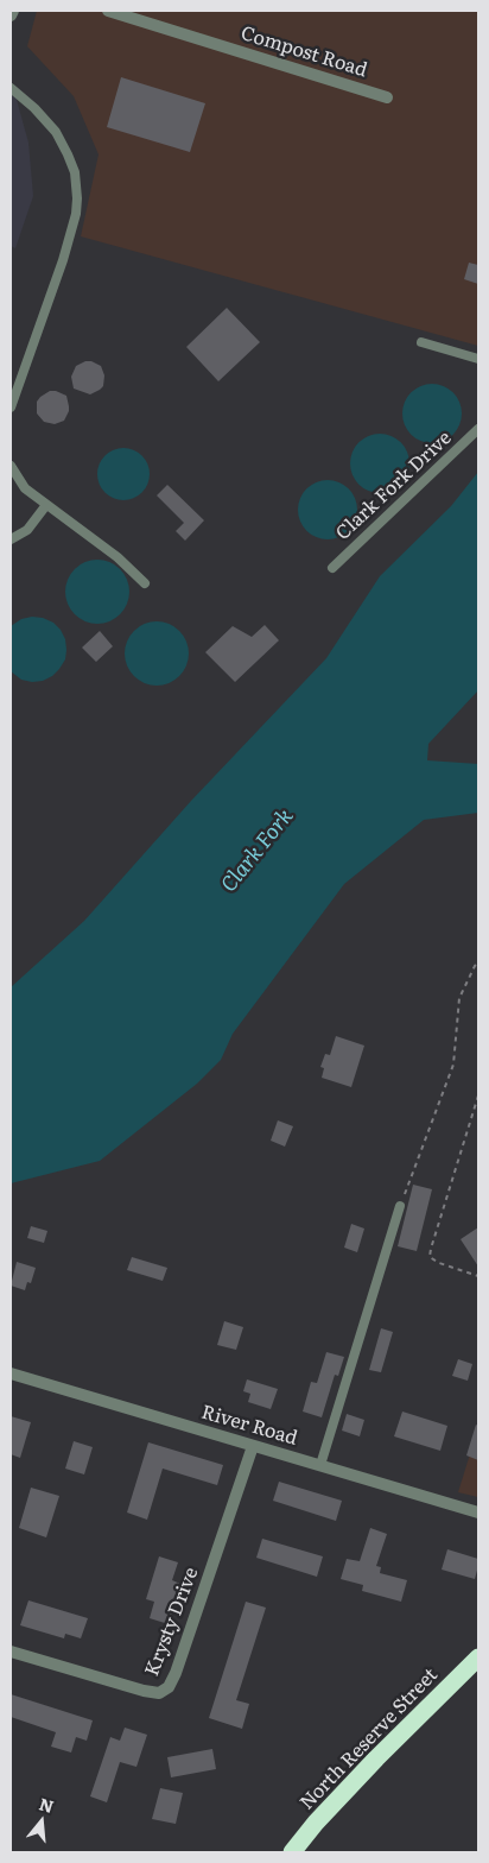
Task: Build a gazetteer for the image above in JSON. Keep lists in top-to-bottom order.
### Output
{
  "streets": {
    "highway": ["North Reserve Street"],
    "street": ["Compost Road", "River Road", "Krysty Drive"],
    "lane": ["Clark Fork Drive"]
  },
  "crossings": [
    ["River Road", "Krysty Drive"]
  ],
  "water": ["Clark Fork"],
  "north": "top"
}
